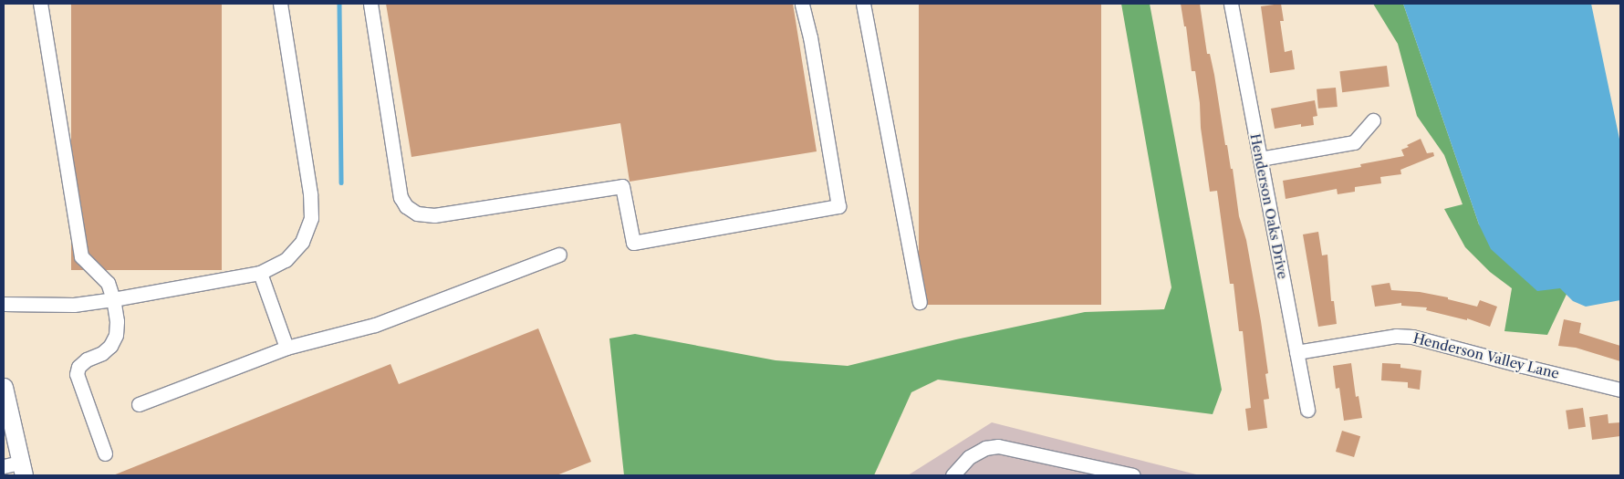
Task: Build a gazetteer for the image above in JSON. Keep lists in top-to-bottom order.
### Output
{
  "streets": {
    "street": ["Henderson Oaks Drive", "Henderson Valley Lane"]
  },
  "crossings": [
    ["Henderson Oaks Drive", "Henderson Valley Lane"]
  ]
}
